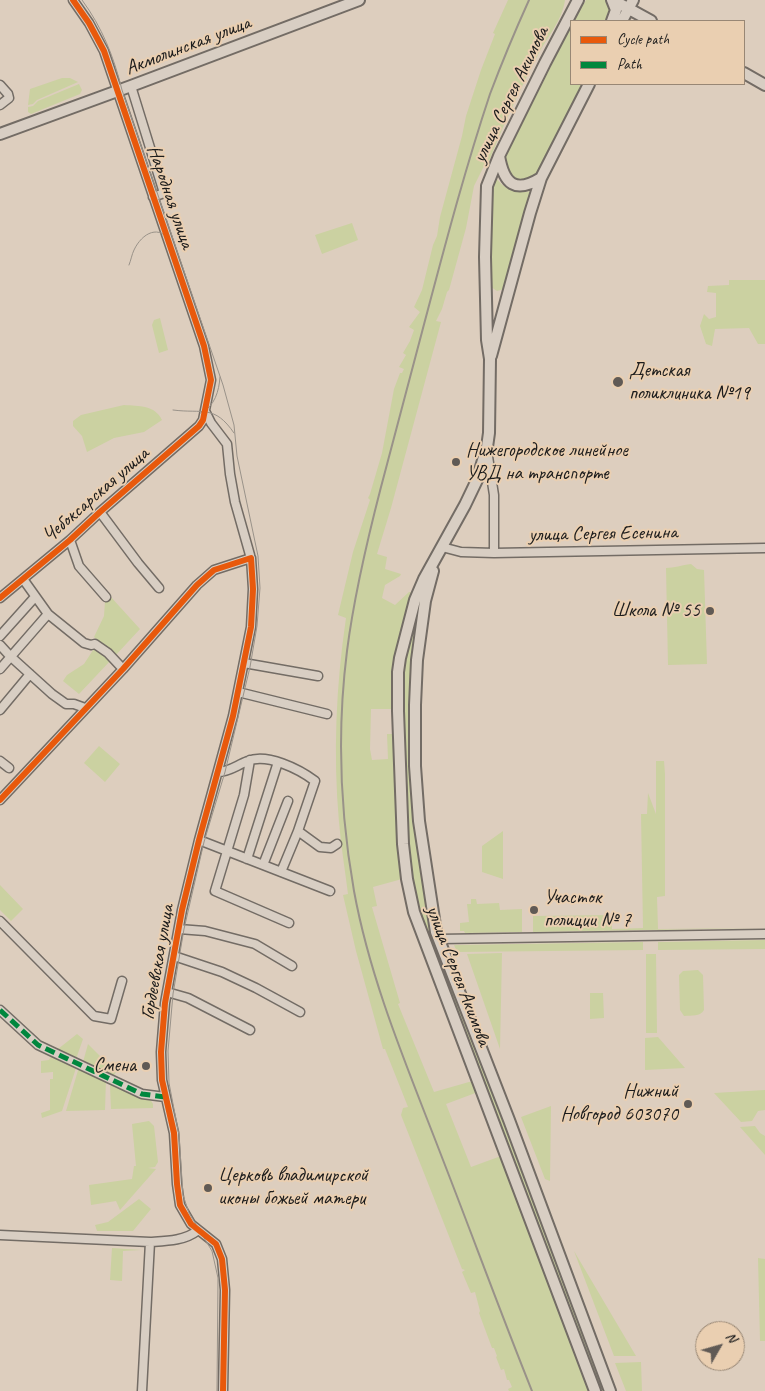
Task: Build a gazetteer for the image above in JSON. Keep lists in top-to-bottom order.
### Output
{
  "streets": {
    "main road": ["Акмолинская улица", "улица Сергея Акимова"],
    "street": [
      "Народная улица",
      "Чебоксарская улица",
      "улица Сергея Есенина",
      "Гордеевская улица"
    ]
  },
  "crossings": [
    ["Акмолинская улица", "Народная улица"],
    ["улица Сергея Акимова", "улица Сергея Есенина"],
    ["Народная улица", "Чебоксарская улица"],
    ["Народная улица", "Гордеевская улица"],
    ["Чебоксарская улица", "Гордеевская улица"]
  ],
  "places": [
    "Детская поликлиника №19",
    "Нижегородское линейное УВД на транспорте",
    "Школа № 55",
    "Участок полиции № 7",
    "Смена",
    "Нижний Новгород 603070",
    "Церковь владимирской иконы божьей матери"
  ],
  "legend": ["Cycle path", "Path"],
  "north": "top right"
}
